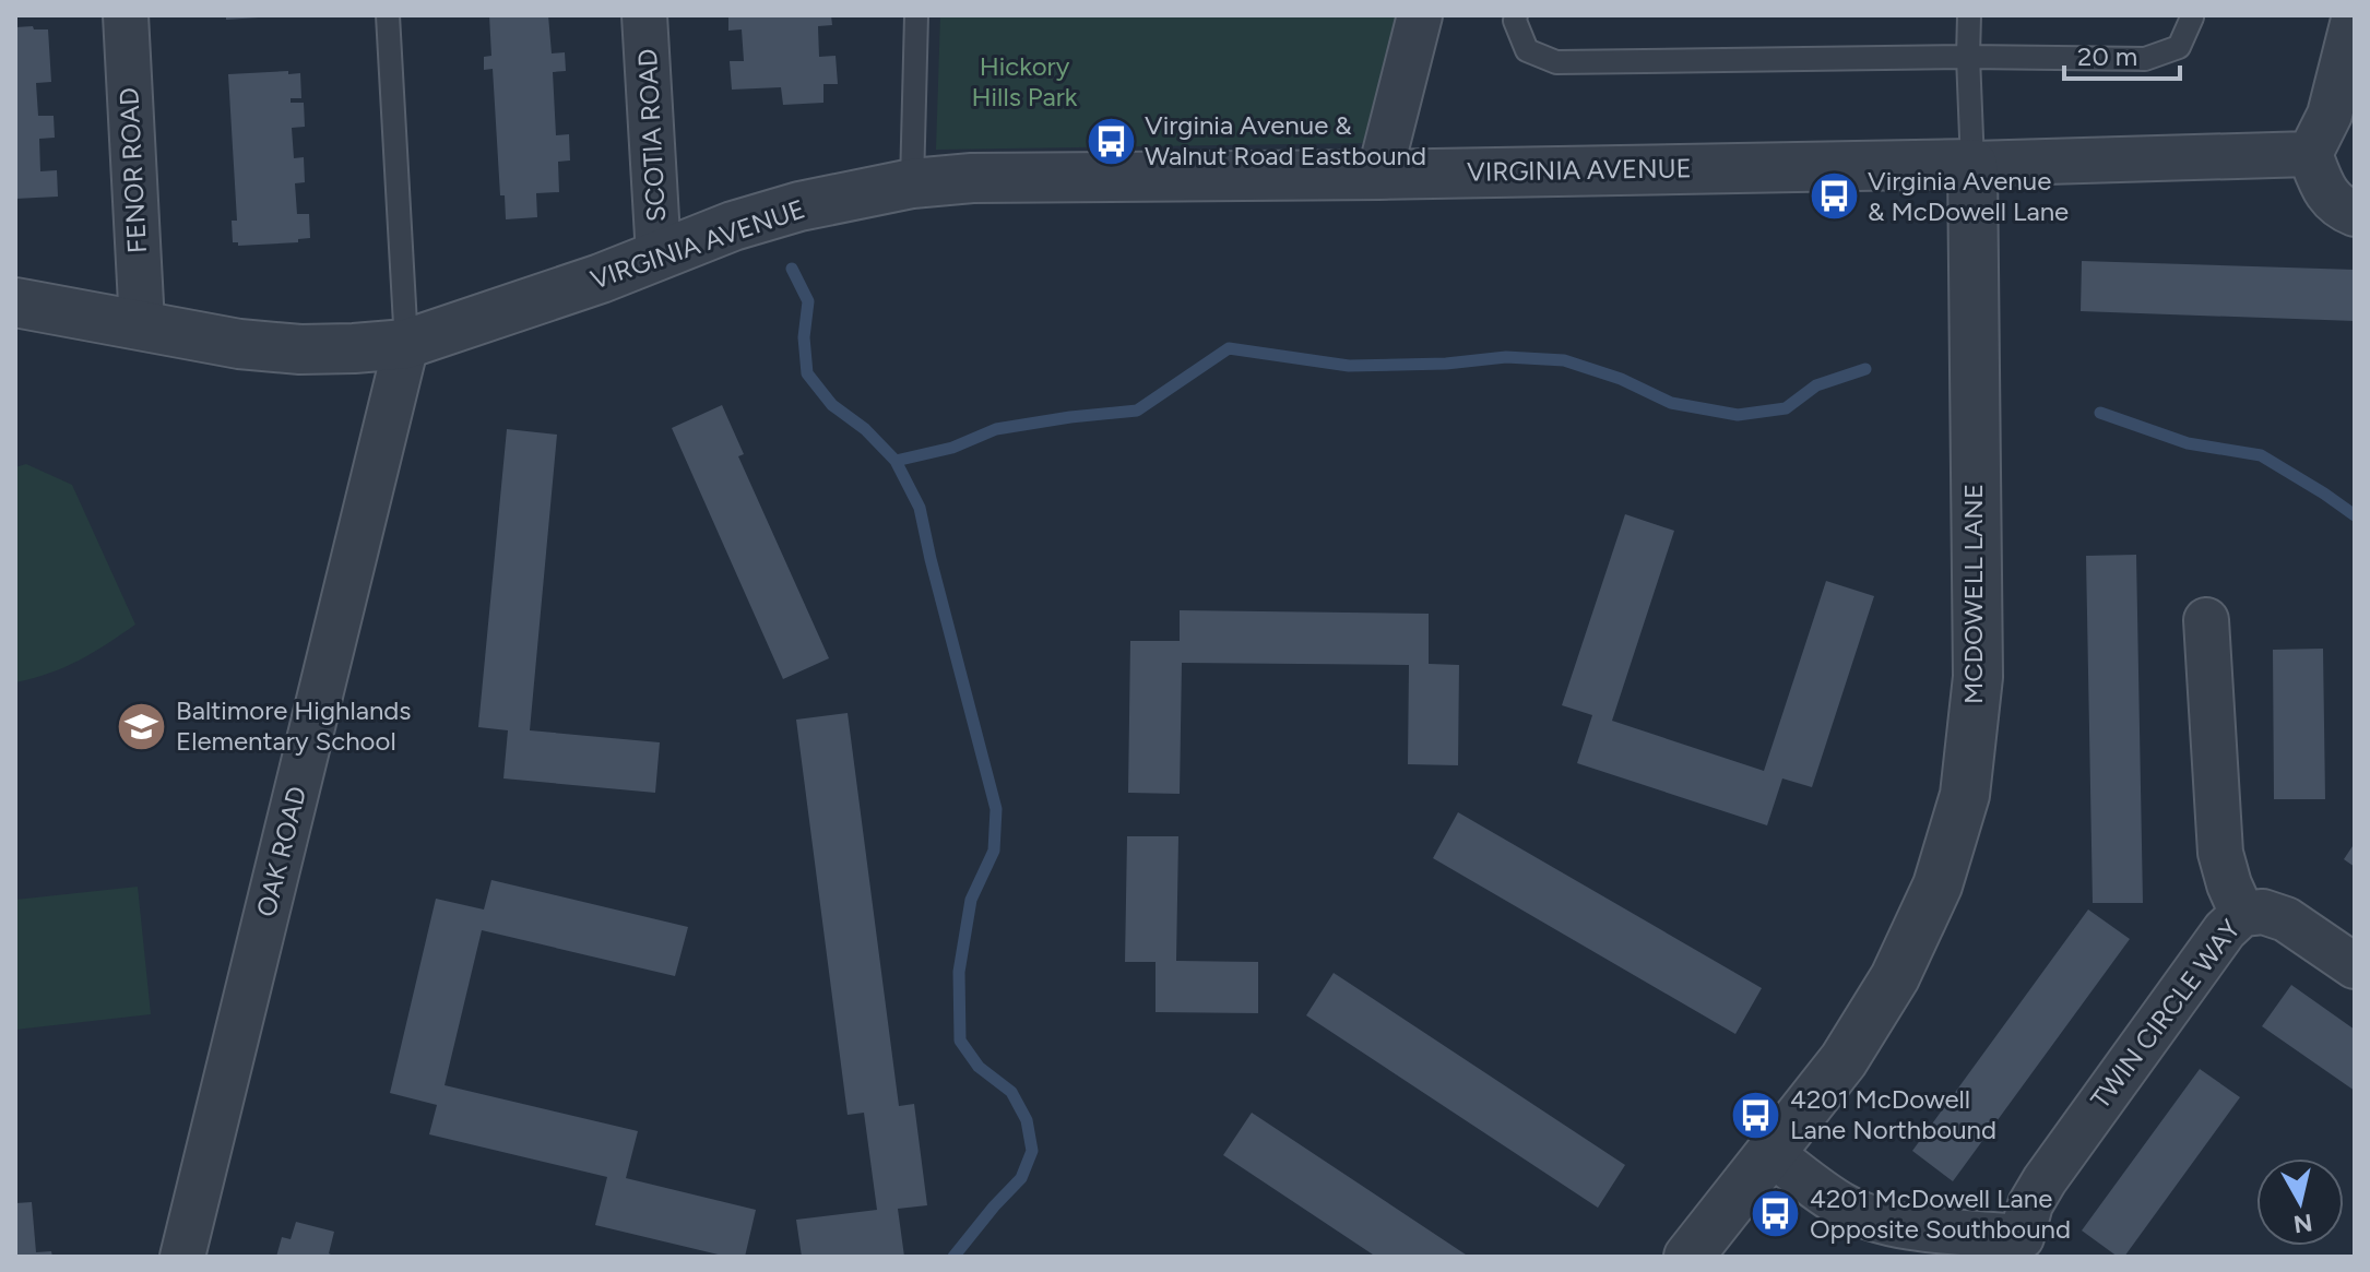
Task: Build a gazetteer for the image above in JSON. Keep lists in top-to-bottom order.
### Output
{
  "streets": {
    "street": [
      "SCOTIA ROAD",
      "FENOR ROAD",
      "VIRGINIA AVENUE",
      "MCDOWELL LANE",
      "OAK ROAD",
      "TWIN CIRCLE WAY"
    ]
  },
  "crossings": [
    ["SCOTIA ROAD", "VIRGINIA AVENUE"],
    ["FENOR ROAD", "VIRGINIA AVENUE"],
    ["VIRGINIA AVENUE", "MCDOWELL LANE"],
    ["VIRGINIA AVENUE", "OAK ROAD"],
    ["MCDOWELL LANE", "TWIN CIRCLE WAY"]
  ],
  "parks": ["Hickory Hills Park"],
  "places": {
    "bus stop": [
      "Virginia Avenue & Walnut Road Eastbound",
      "Virginia Avenue & McDowell Lane",
      "4201 McDowell Lane Northbound",
      "4201 McDowell Lane Opposite Southbound"
    ],
    "school or university": ["Baltimore Highlands Elementary School"]
  },
  "scale_bar": "20 m",
  "north": "bottom"
}
